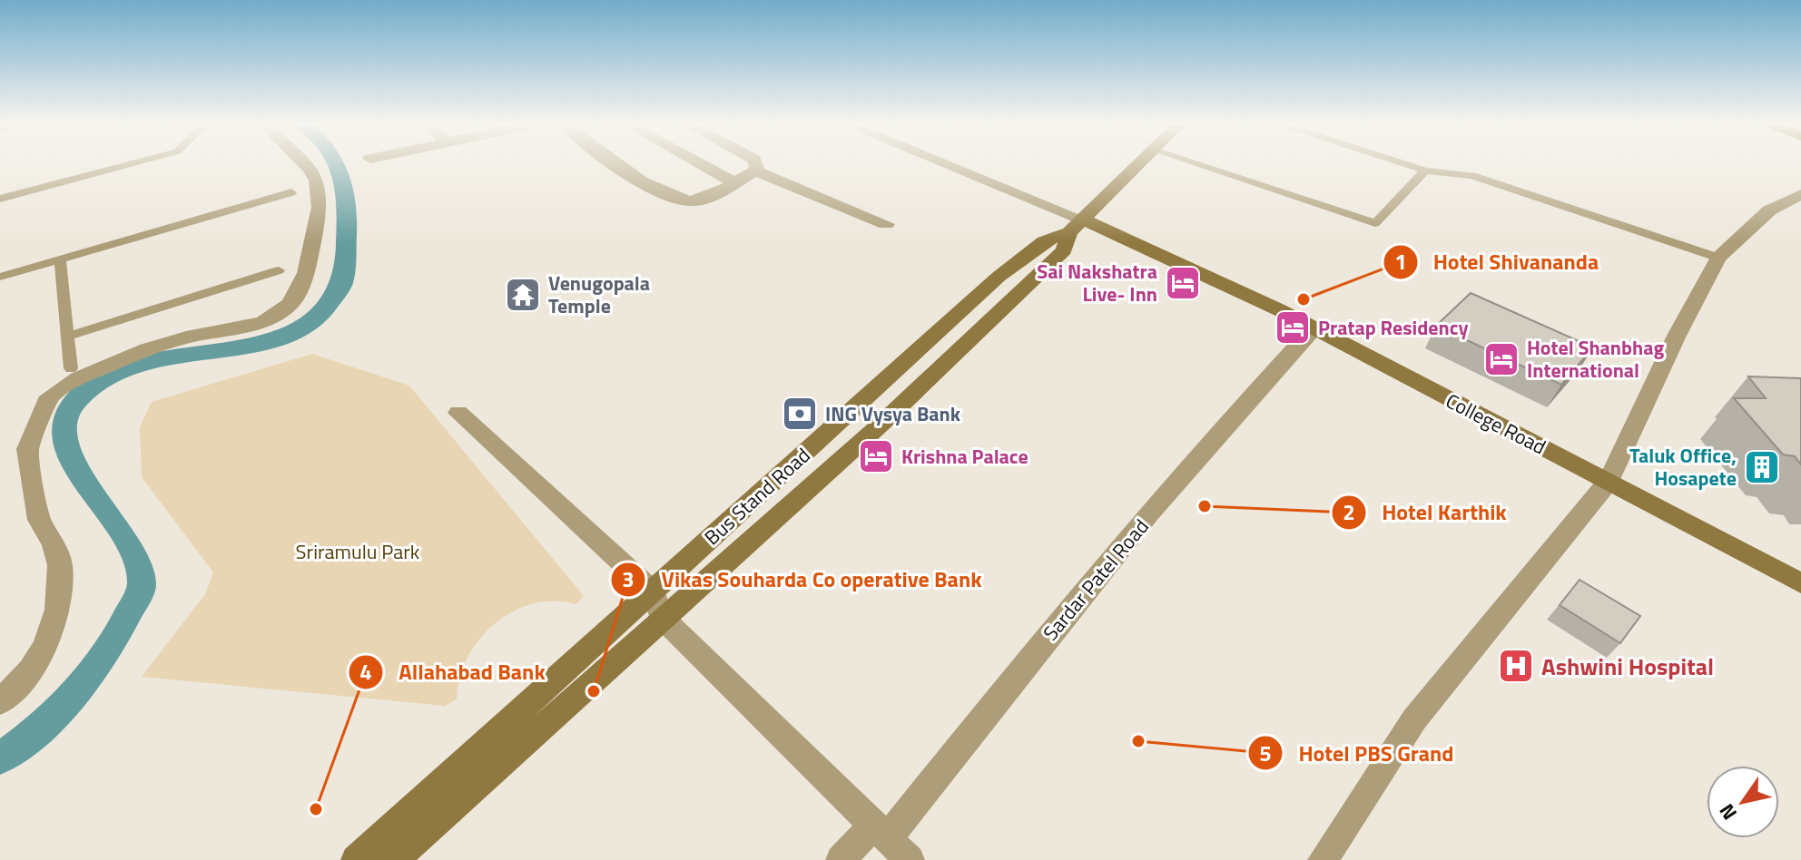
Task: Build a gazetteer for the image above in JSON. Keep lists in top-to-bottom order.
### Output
{
  "streets": {
    "main road": ["College Road", "Bus Stand Road"],
    "street": ["Sardar Patel Road"]
  },
  "crossings": [
    ["College Road", "Bus Stand Road"],
    ["College Road", "Sardar Patel Road"]
  ],
  "parks": ["Sriramulu Park"],
  "places": {
    "hotel": [
      "Sai Nakshatra Live- Inn",
      "Pratap Residency",
      "Hotel Shanbhag International",
      "Krishna Palace"
    ],
    "temple": ["Venugopala Temple"],
    "other": [
      "Hotel Shivananda",
      "Hotel Karthik",
      "Vikas Souharda Co operative Bank",
      "Hotel PBS Grand",
      "Allahabad Bank"
    ],
    "bank": ["ING Vysya Bank"],
    "building": ["Taluk Office, Hosapete"],
    "hospital": ["Ashwini Hospital"]
  },
  "north": "bottom left"
}
